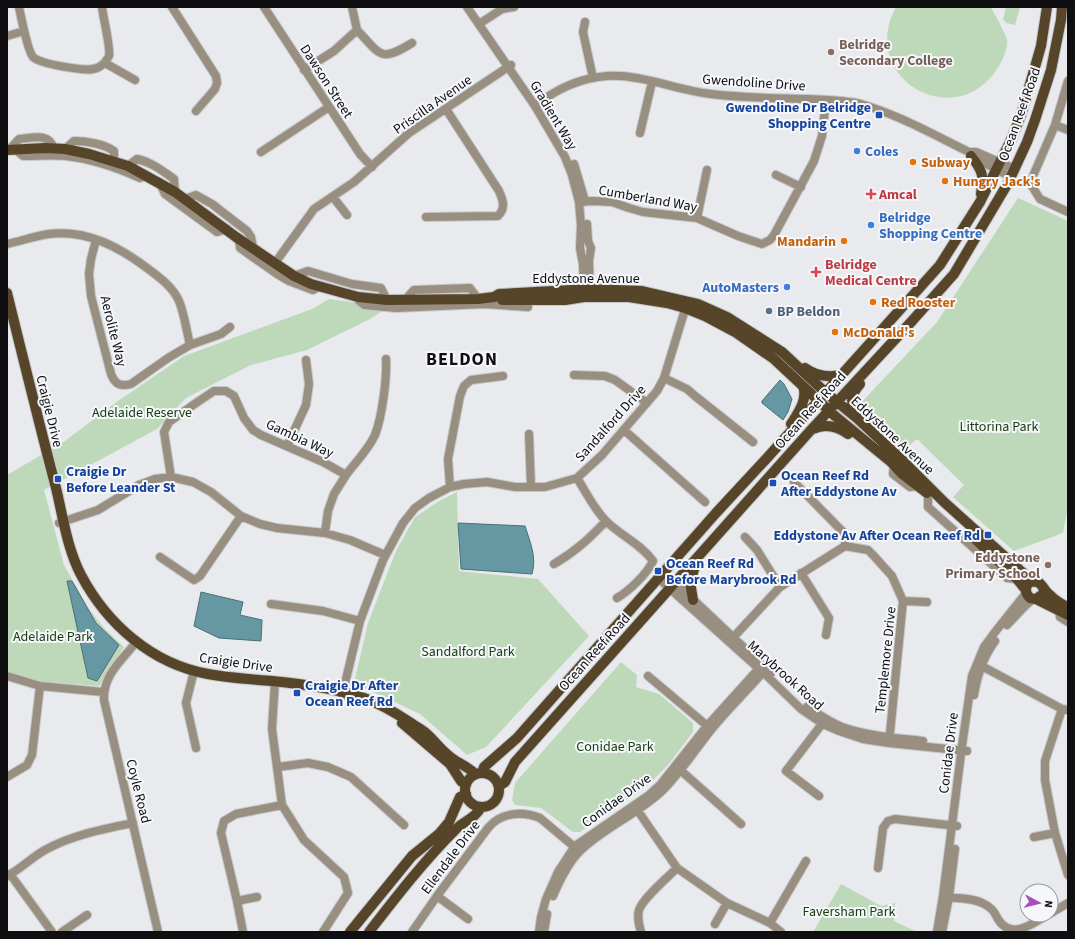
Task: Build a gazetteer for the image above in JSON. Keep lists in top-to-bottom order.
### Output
{
  "streets": {
    "main road": ["Ocean Reef Road", "Eddystone Avenue", "Craigie Drive"],
    "street": [
      "Dawson Street",
      "Gwendoline Drive",
      "Priscilla Avenue",
      "Gradient Way",
      "Cumberland Way",
      "Aerolite Way",
      "Sandalford Drive",
      "Gambia Way",
      "Templemore Drive",
      "Marybrook Road",
      "Conidae Drive",
      "Coyle Road",
      "Ellendale Drive"
    ]
  },
  "crossings": [
    ["Dawson Street", "Priscilla Avenue"],
    ["Gwendoline Drive", "Ocean Reef Road"],
    ["Gwendoline Drive", "Gradient Way"],
    ["Gwendoline Drive", "Cumberland Way"],
    ["Priscilla Avenue", "Gradient Way"],
    ["Priscilla Avenue", "Eddystone Avenue"],
    ["Ocean Reef Road", "Eddystone Avenue"],
    ["Ocean Reef Road", "Craigie Drive"],
    ["Ocean Reef Road", "Marybrook Road"],
    ["Gradient Way", "Cumberland Way"],
    ["Gradient Way", "Eddystone Avenue"],
    ["Eddystone Avenue", "Sandalford Drive"],
    ["Eddystone Avenue", "Conidae Drive"],
    ["Craigie Drive", "Sandalford Drive"],
    ["Craigie Drive", "Coyle Road"],
    ["Templemore Drive", "Marybrook Road"],
    ["Marybrook Road", "Conidae Drive"],
    ["Conidae Drive", "Ellendale Drive"]
  ],
  "districts": ["BELDON"],
  "parks": [
    "Adelaide Reserve",
    "Littorina Park",
    "Adelaide Park",
    "Sandalford Park",
    "Conidae Park",
    "Faversham Park"
  ],
  "places": {
    "other": [
      "Belridge Secondary College",
      "Coles",
      "Subway",
      "Hungry Jack's",
      "Belridge Shopping Centre",
      "Mandarin",
      "AutoMasters",
      "Red Rooster",
      "BP Beldon",
      "McDonald's",
      "Eddystone Primary School"
    ],
    "transit": [
      "Gwendoline Dr Belridge Shopping Centre",
      "Craigie Dr Before Leander St",
      "Ocean Reef Rd After Eddystone Av",
      "Eddystone Av After Ocean Reef Rd",
      "Ocean Reef Rd Before Marybrook Rd",
      "Craigie Dr After Ocean Reef Rd"
    ],
    "health": ["Amcal", "Belridge Medical Centre"]
  },
  "north": "right"
}
